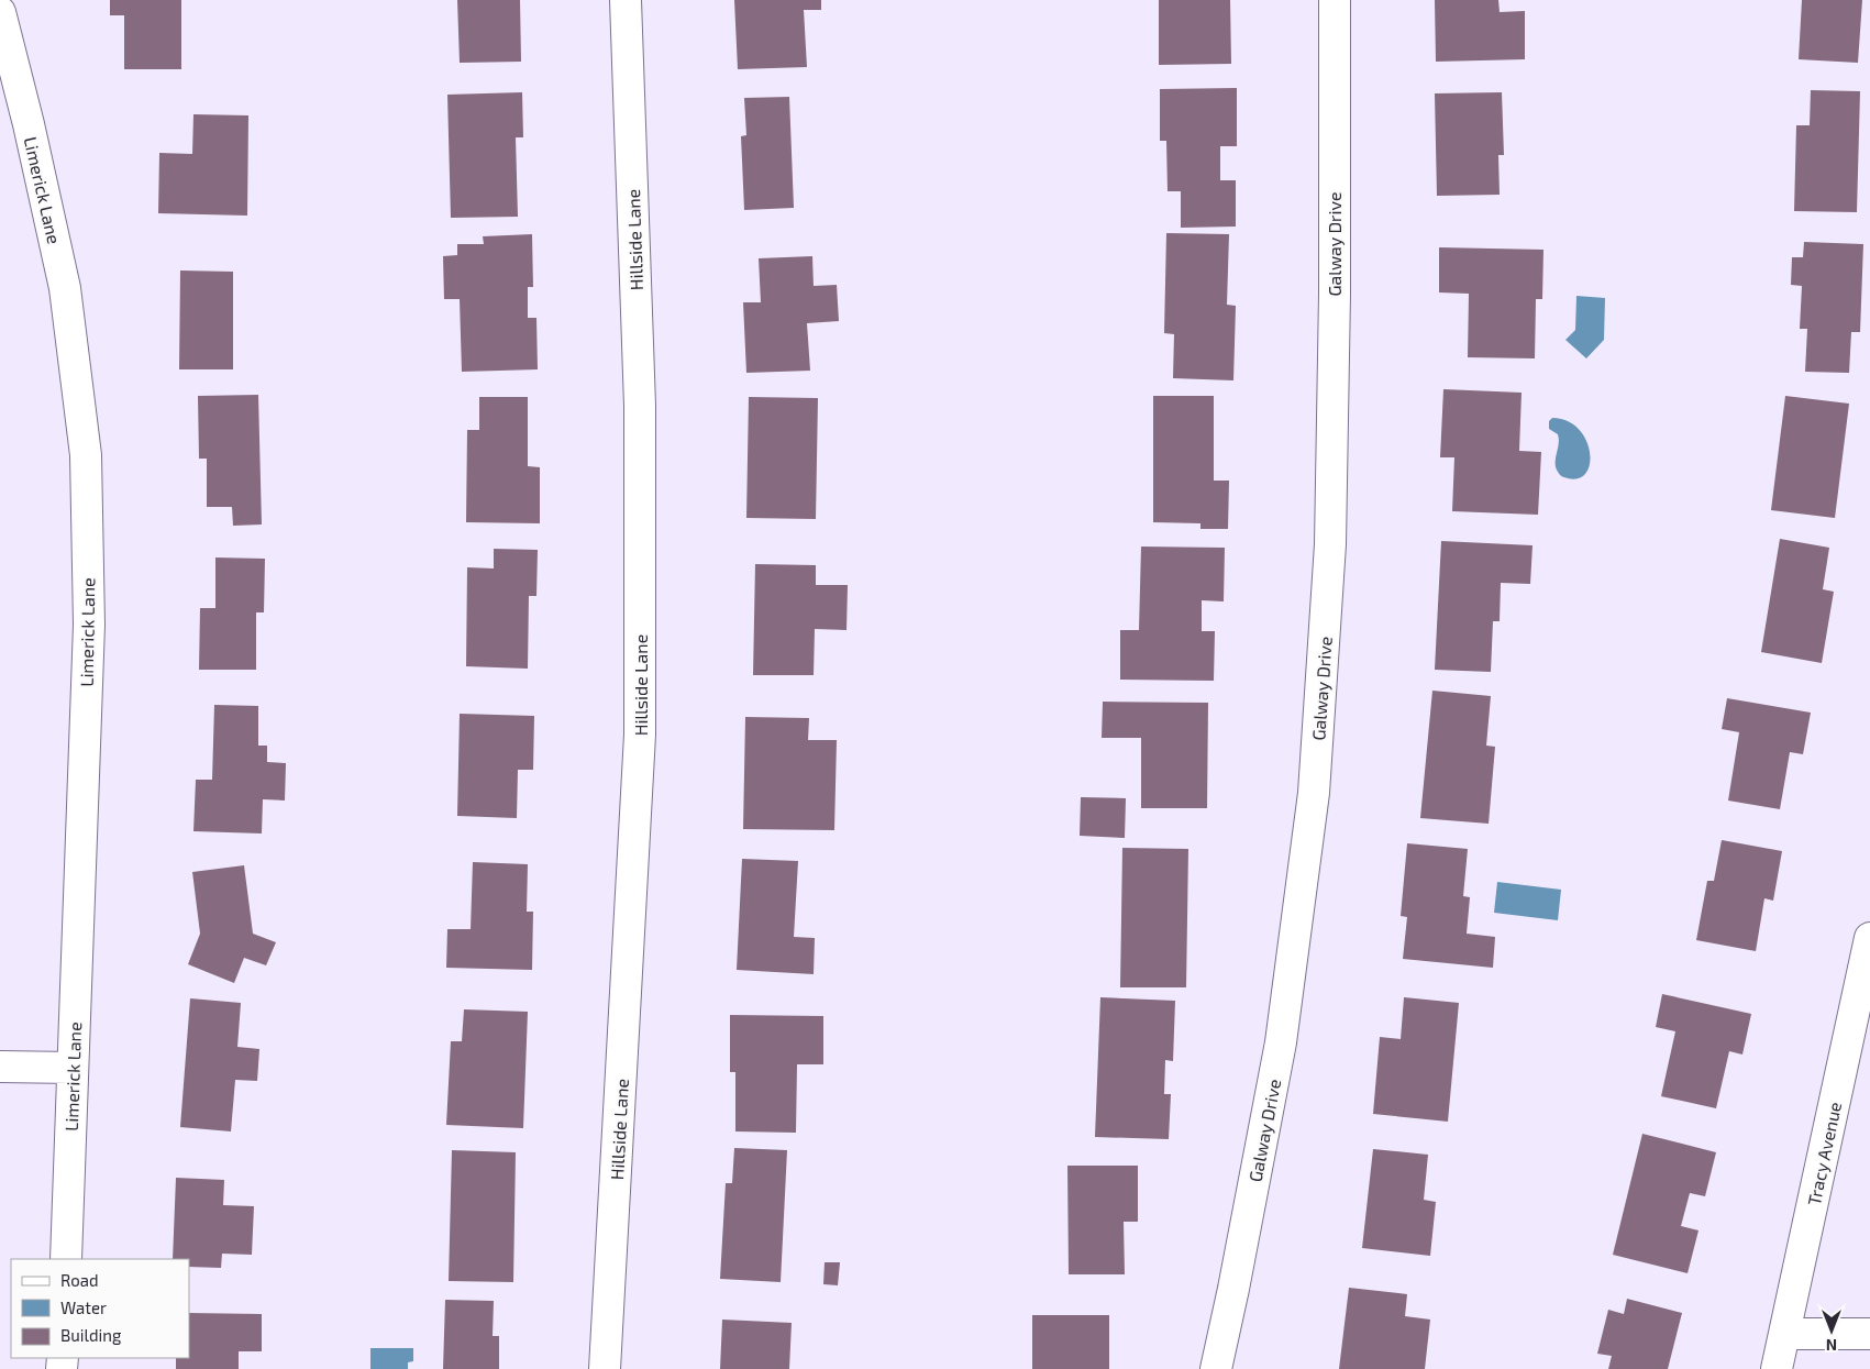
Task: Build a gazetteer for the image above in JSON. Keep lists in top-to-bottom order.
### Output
{
  "streets": {
    "street": [
      "Limerick Lane",
      "Hillside Lane",
      "Galway Drive",
      "Tracy Avenue"
    ]
  },
  "legend": ["Road", "Water", "Building"],
  "north": "bottom"
}
